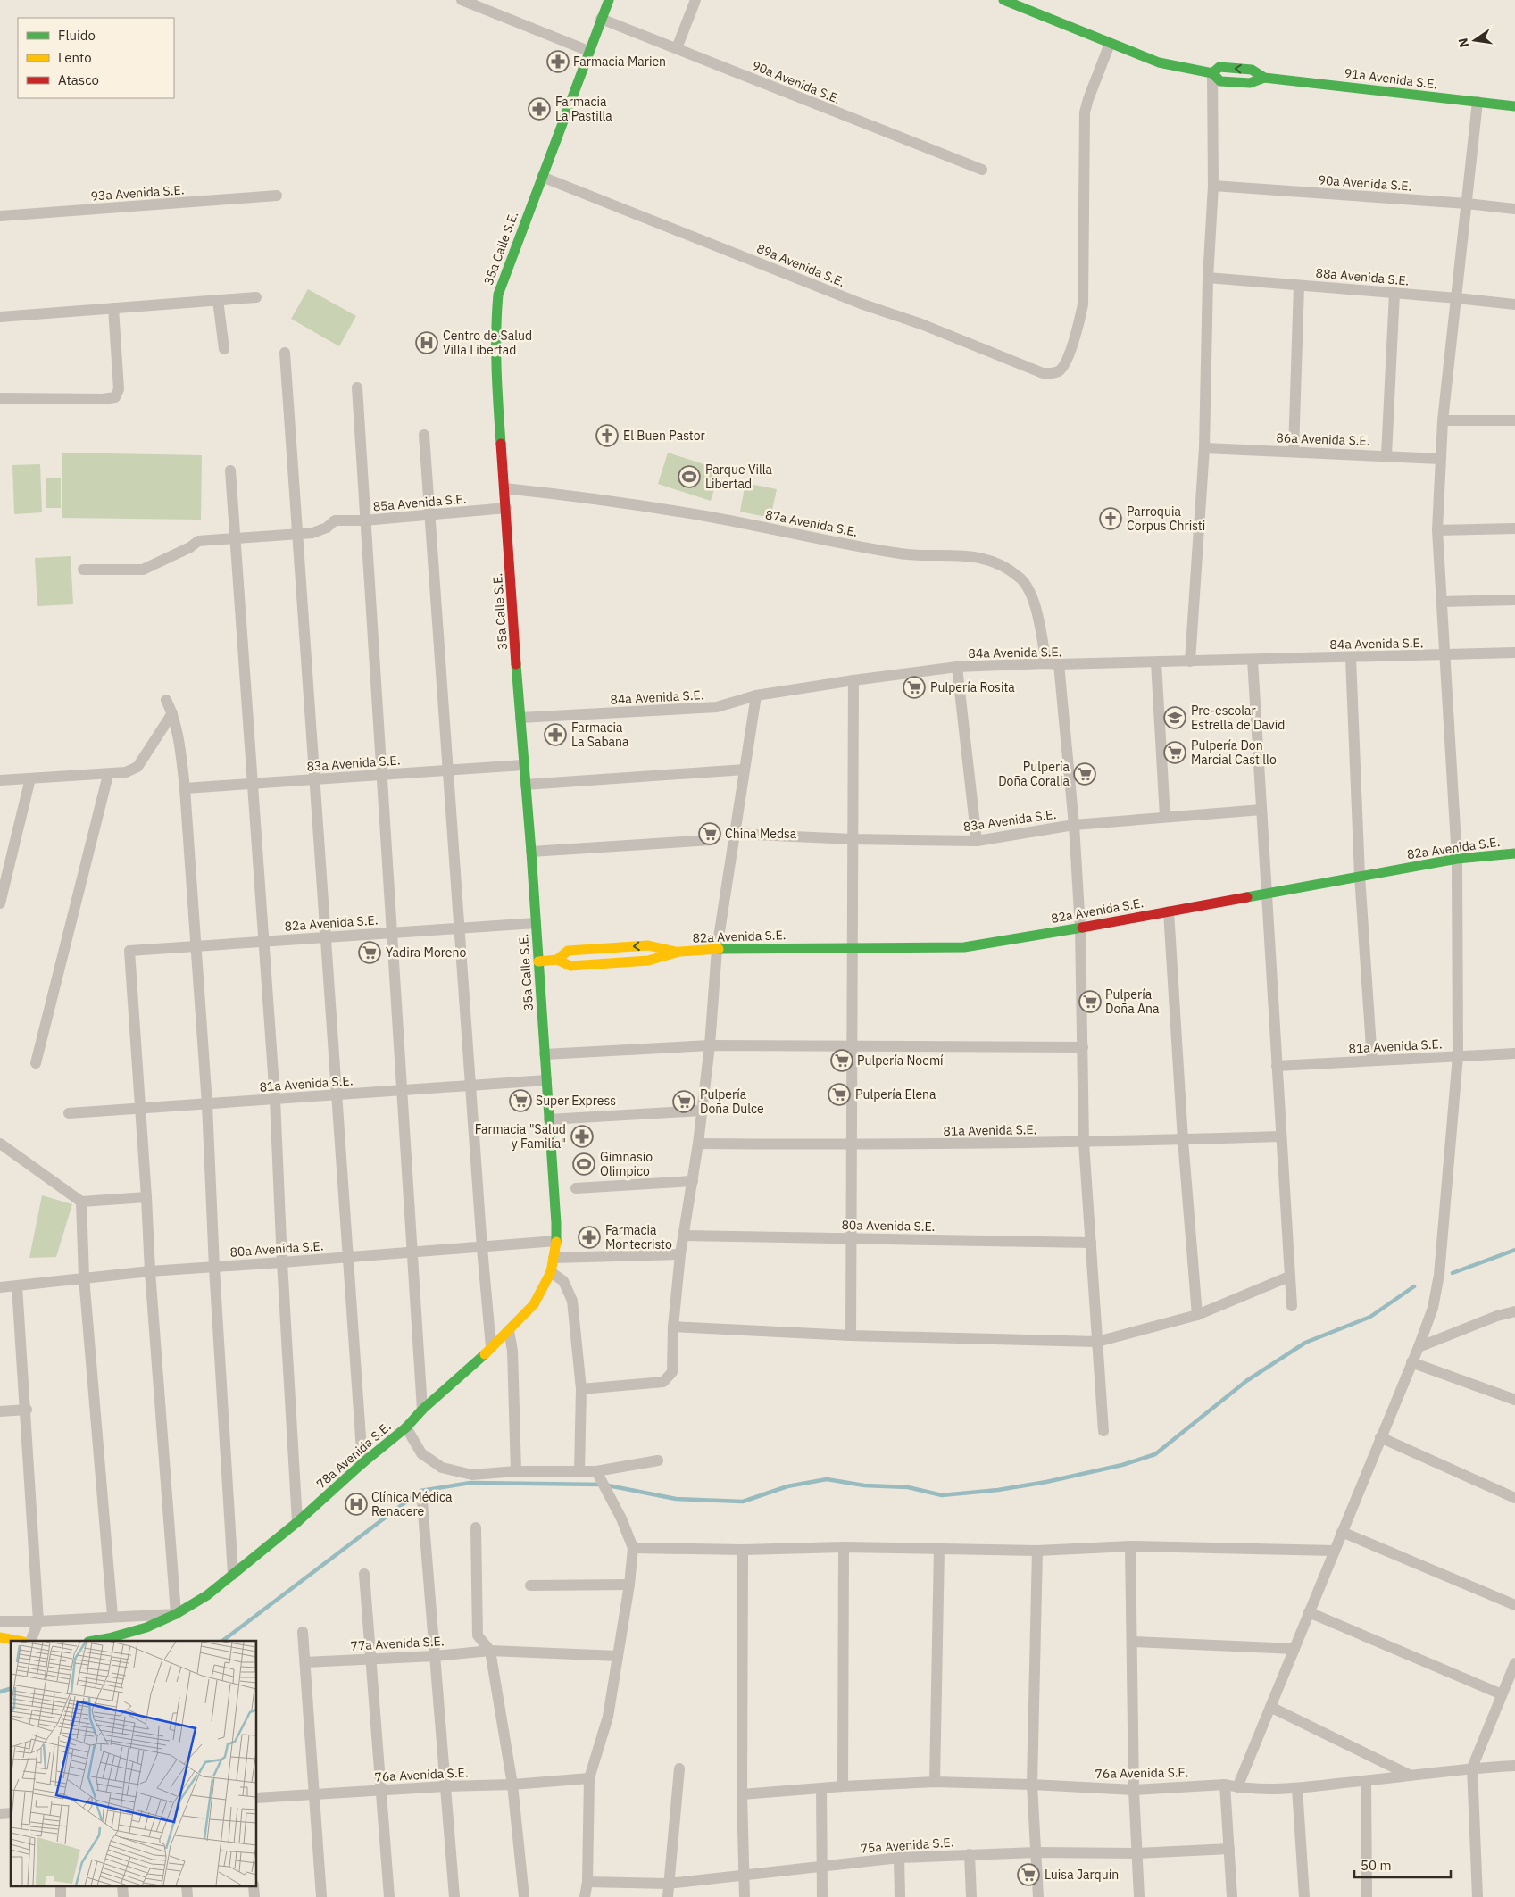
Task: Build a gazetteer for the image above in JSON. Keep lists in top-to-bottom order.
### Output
{
  "streets": {
    "street": [
      "91a Avenida S.E.",
      "90a Avenida S.E.",
      "93a Avenida S.E.",
      "35a Calle S.E.",
      "89a Avenida S.E.",
      "88a Avenida S.E.",
      "86a Avenida S.E.",
      "85a Avenida S.E.",
      "87a Avenida S.E.",
      "84a Avenida S.E.",
      "83a Avenida S.E.",
      "82a Avenida S.E.",
      "81a Avenida S.E.",
      "80a Avenida S.E.",
      "78a Avenida S.E.",
      "77a Avenida S.E.",
      "76a Avenida S.E.",
      "75a Avenida S.E."
    ]
  },
  "crossings": [
    ["91a Avenida S.E.", "89a Avenida S.E."],
    ["90a Avenida S.E.", "35a Calle S.E."],
    ["35a Calle S.E.", "89a Avenida S.E."],
    ["35a Calle S.E.", "85a Avenida S.E."],
    ["35a Calle S.E.", "87a Avenida S.E."],
    ["35a Calle S.E.", "84a Avenida S.E."],
    ["35a Calle S.E.", "83a Avenida S.E."],
    ["35a Calle S.E.", "82a Avenida S.E."],
    ["35a Calle S.E.", "81a Avenida S.E."],
    ["35a Calle S.E.", "80a Avenida S.E."],
    ["35a Calle S.E.", "78a Avenida S.E."],
    ["87a Avenida S.E.", "84a Avenida S.E."],
    ["82a Avenida S.E.", "81a Avenida S.E."]
  ],
  "places": {
    "pharmacy": [
      "Farmacia Marien",
      "Farmacia La Pastilla",
      "Farmacia La Sabana",
      "Farmacia \"Salud y Familia\"",
      "Farmacia Montecristo"
    ],
    "hospital": ["Centro de Salud Villa Libertad", "Clínica Médica Renacere"],
    "church": ["El Buen Pastor", "Parroquia Corpus Christi"],
    "sports": ["Parque Villa Libertad", "Gimnasio Olimpico"],
    "supermarket": [
      "Pulpería Rosita",
      "Pulpería Don Marcial Castillo",
      "Pulpería Doña Coralia",
      "China Medsa",
      "Yadira Moreno",
      "Pulpería Doña Ana",
      "Pulpería Noemí",
      "Pulpería Elena",
      "Super Express",
      "Pulpería Doña Dulce",
      "Luisa Jarquín"
    ],
    "school or university": ["Pre-escolar Estrella de David"]
  },
  "legend": ["Fluido", "Lento", "Atasco"],
  "scale_bar": "50 m",
  "north": "left"
}
